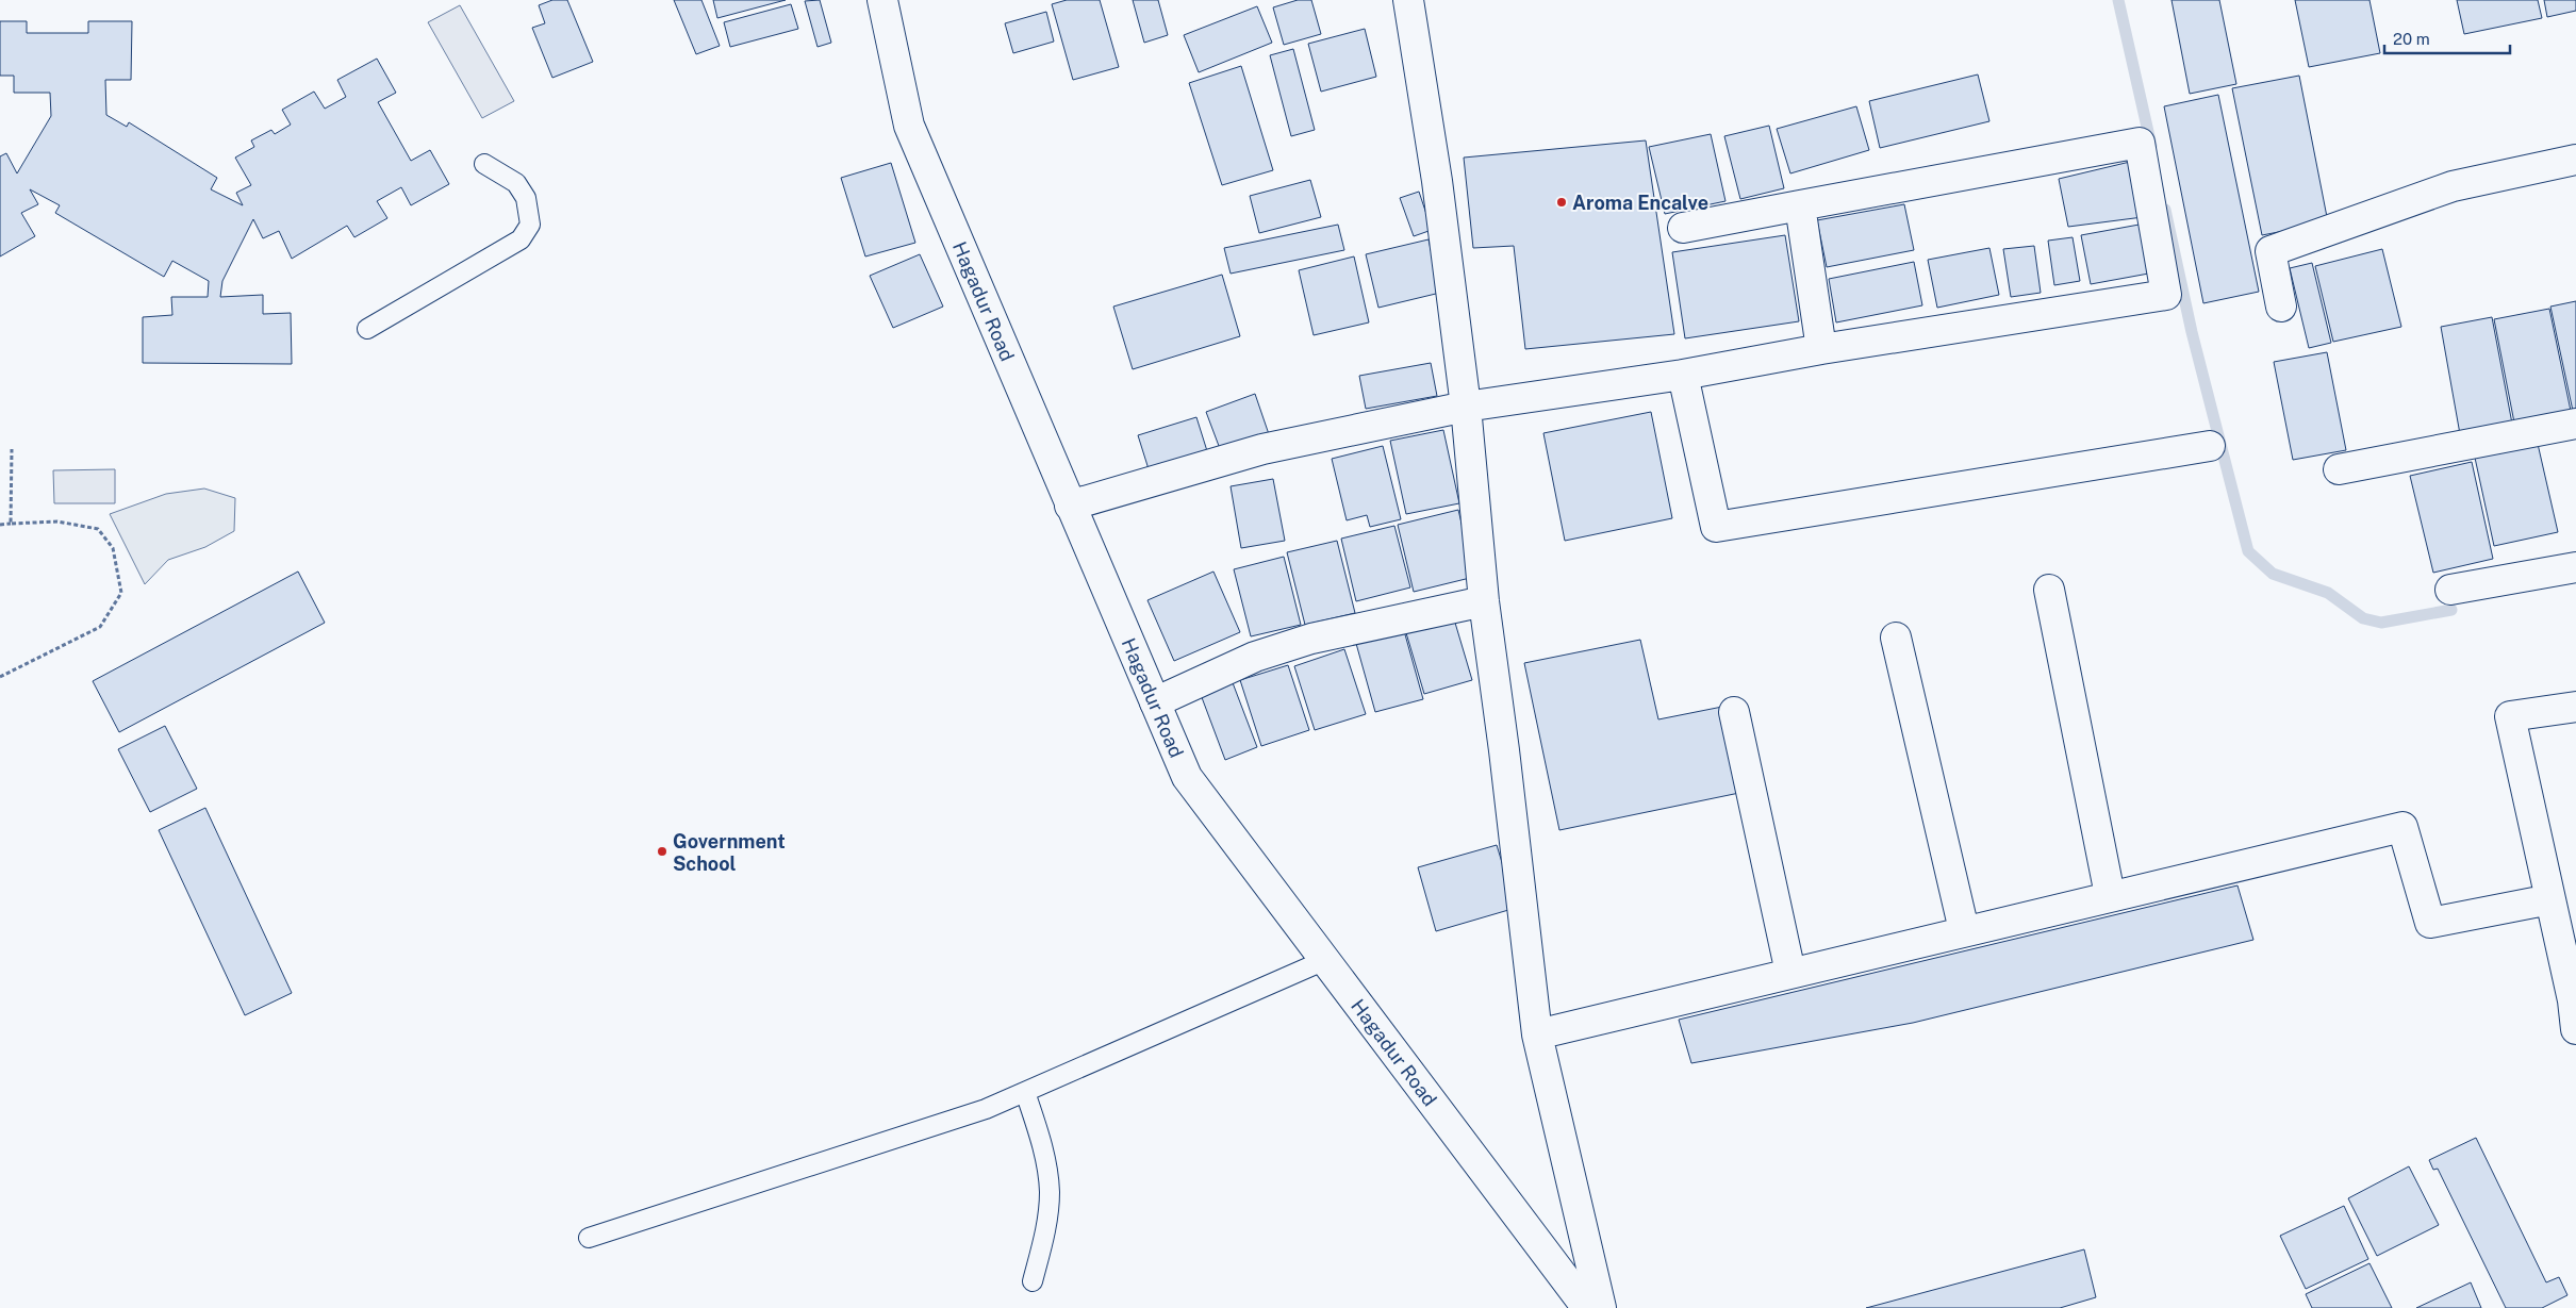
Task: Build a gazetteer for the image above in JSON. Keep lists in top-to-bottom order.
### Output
{
  "streets": {
    "street": ["Hagadur Road"]
  },
  "places": ["Aroma Encalve", "Government School"],
  "scale_bar": "20 m"
}
